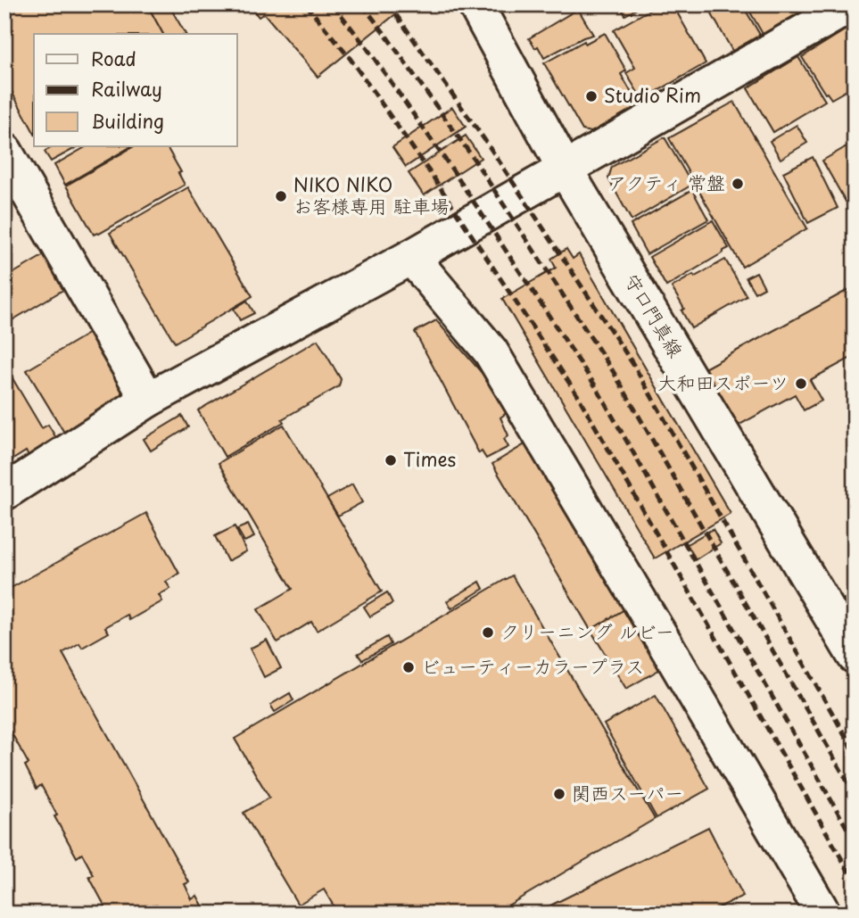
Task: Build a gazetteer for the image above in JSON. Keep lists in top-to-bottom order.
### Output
{
  "streets": {
    "street": ["守口門真線"]
  },
  "places": [
    "Studio Rim",
    "アクティ 常盤",
    "NIKO NIKO お客様専用 駐車場",
    "大和田スポーツ",
    "Times",
    "クリーニング ルビー",
    "ビューティーカラープラス",
    "関西スーパー"
  ],
  "legend": ["Road", "Railway", "Building"]
}
